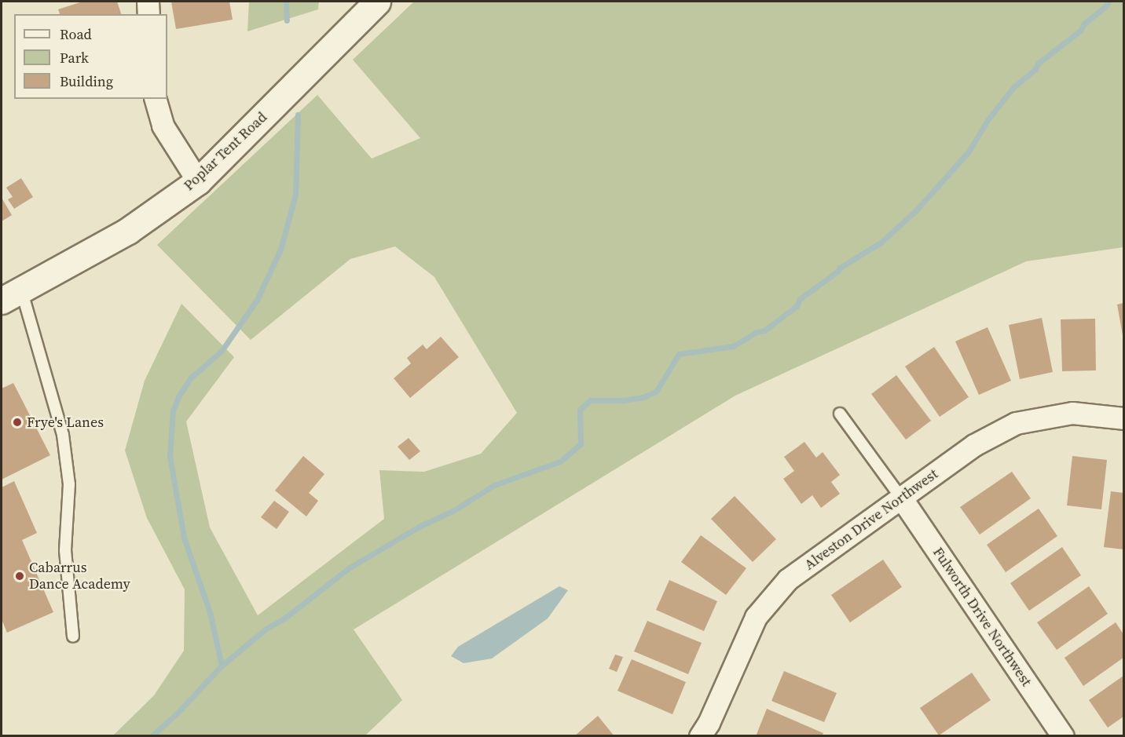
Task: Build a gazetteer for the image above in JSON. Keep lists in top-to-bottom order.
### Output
{
  "streets": {
    "main road": ["Poplar Tent Road"],
    "street": ["Alveston Drive Northwest", "Fulworth Drive Northwest"]
  },
  "crossings": [
    ["Alveston Drive Northwest", "Fulworth Drive Northwest"]
  ],
  "places": ["Frye's Lanes", "Cabarrus Dance Academy"],
  "legend": ["Road", "Park", "Building"]
}
